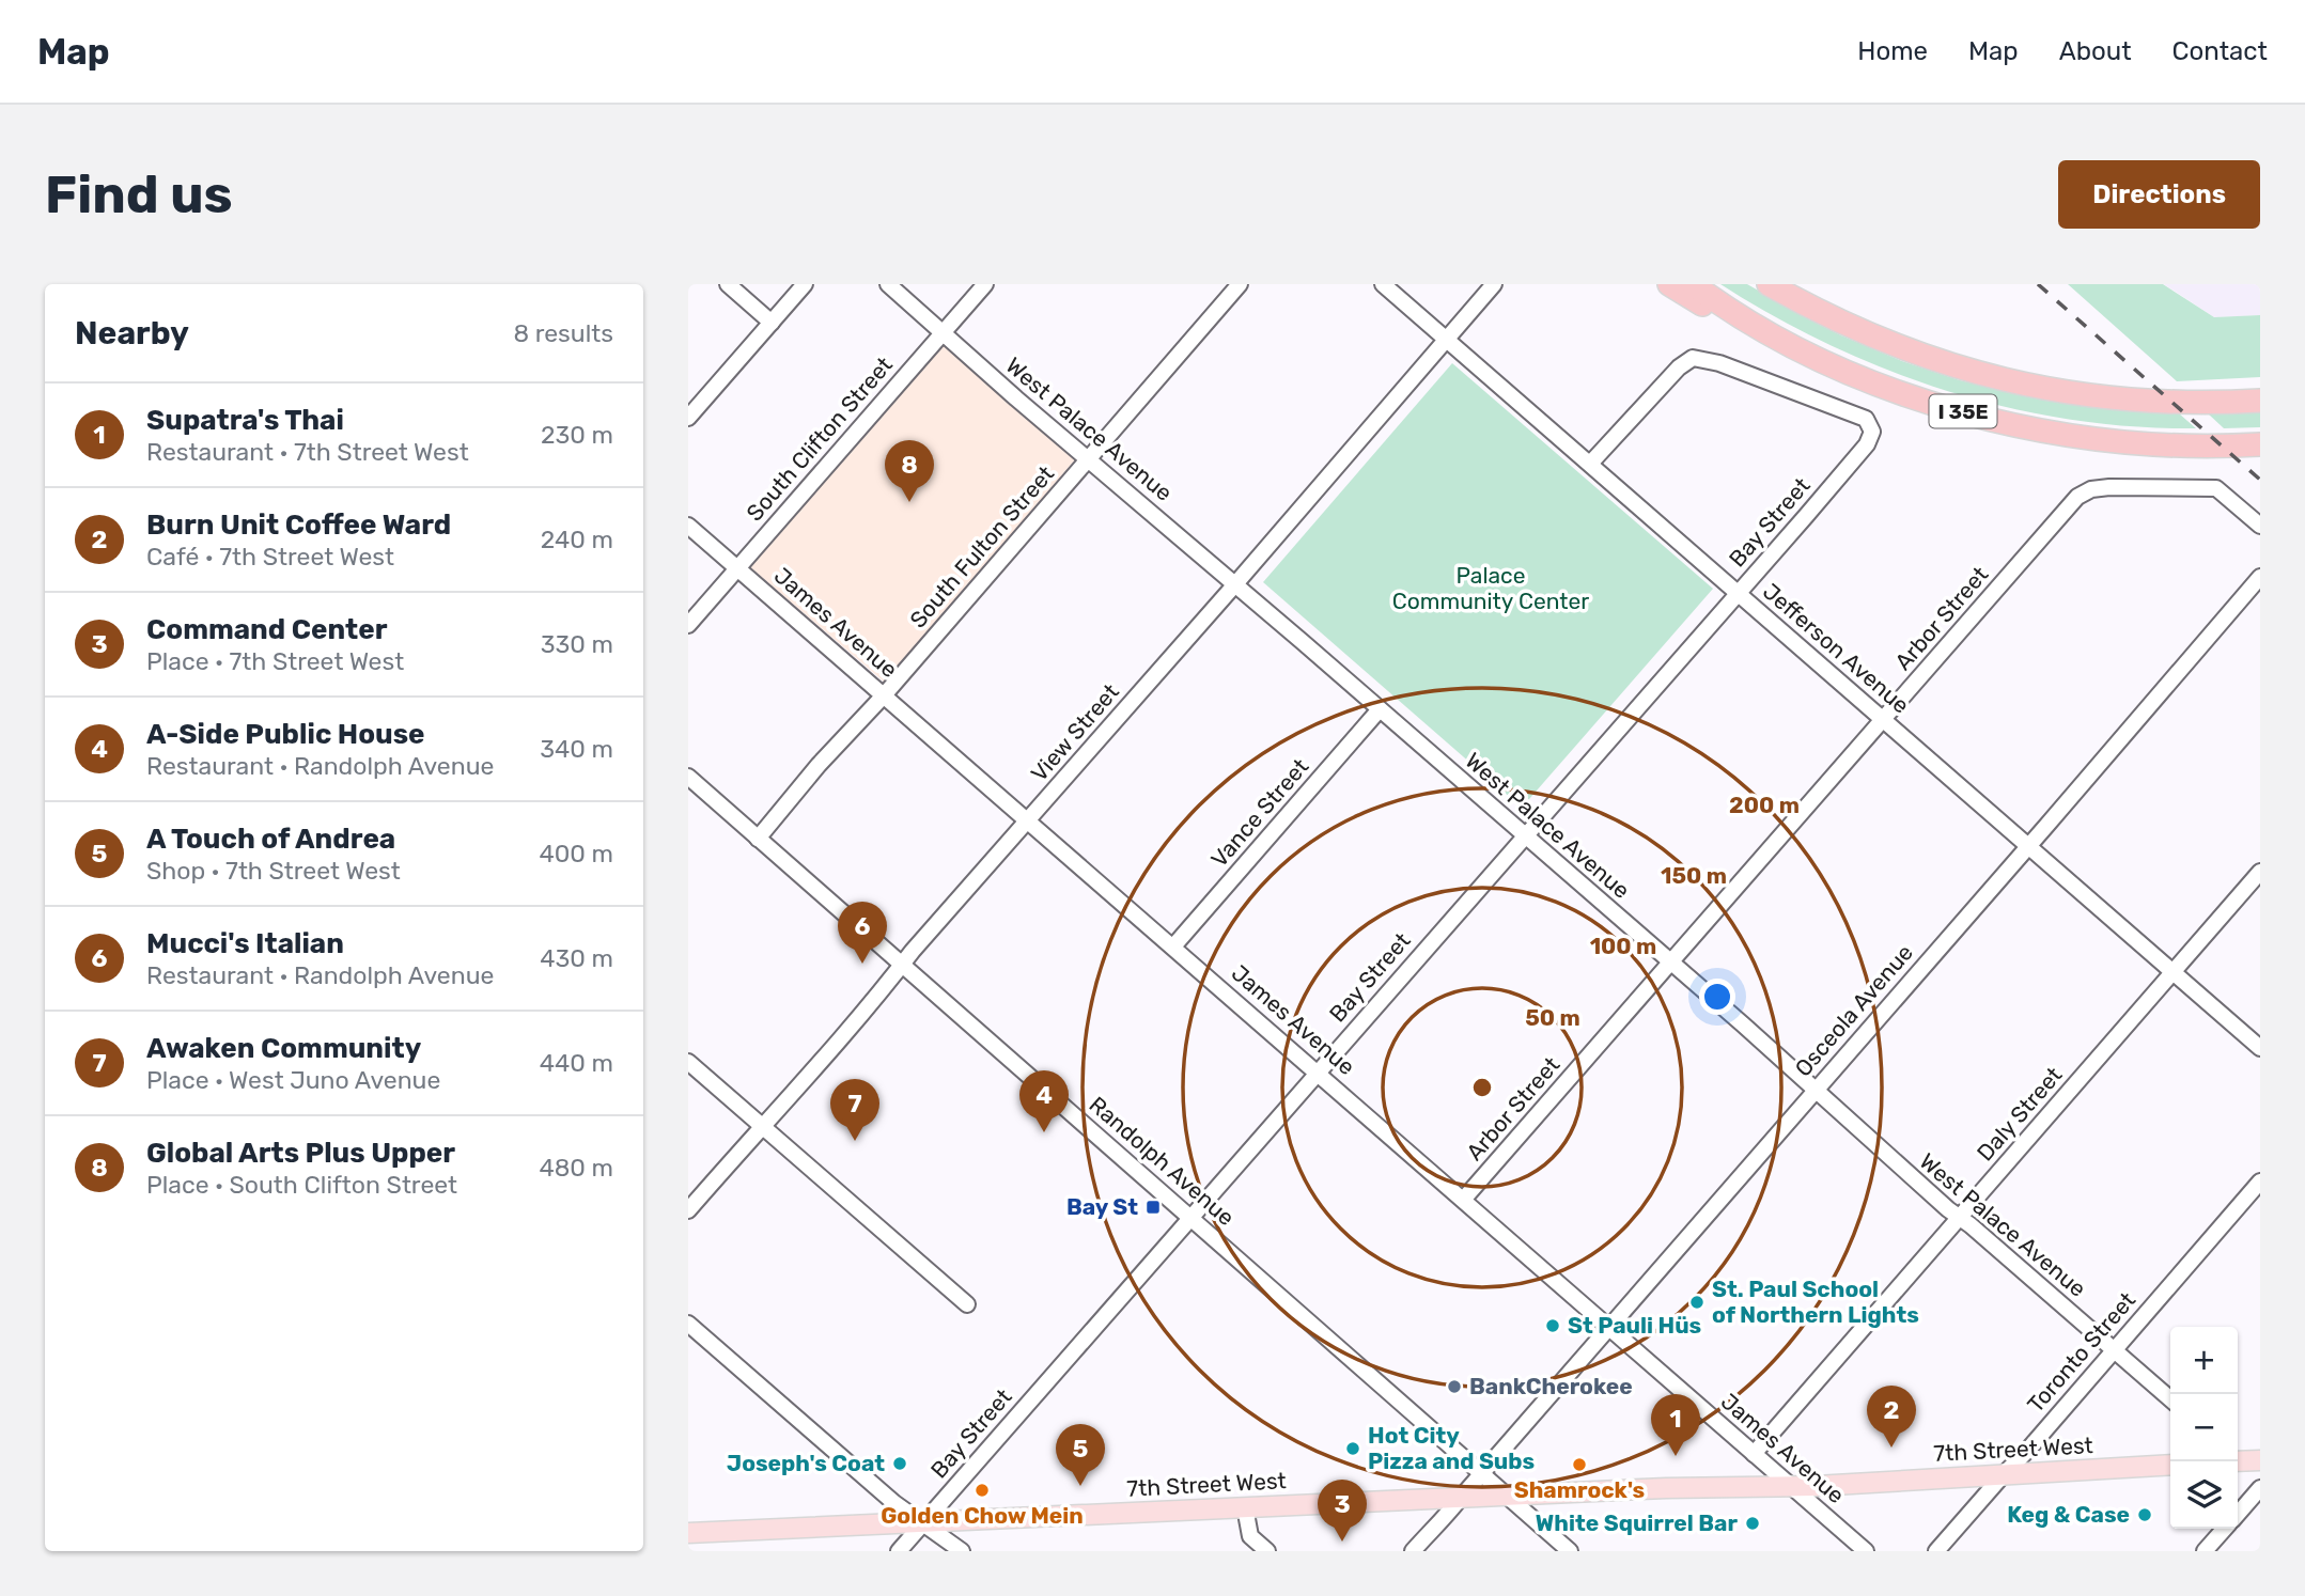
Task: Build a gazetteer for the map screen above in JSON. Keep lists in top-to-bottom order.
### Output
{
  "streets": {
    "highway": ["I 35E"],
    "main road": ["7th Street West"],
    "street": [
      "West Palace Avenue",
      "South Clifton Street",
      "Bay Street",
      "South Fulton Street",
      "Arbor Street",
      "James Avenue",
      "Jefferson Avenue",
      "View Street",
      "Vance Street",
      "Osceola Avenue",
      "Daly Street",
      "Randolph Avenue",
      "Toronto Street"
    ]
  },
  "crossings": [
    ["West Palace Avenue", "South Clifton Street"],
    ["West Palace Avenue", "Bay Street"],
    ["West Palace Avenue", "South Fulton Street"],
    ["West Palace Avenue", "Arbor Street"],
    ["West Palace Avenue", "View Street"],
    ["West Palace Avenue", "Vance Street"],
    ["West Palace Avenue", "Osceola Avenue"],
    ["West Palace Avenue", "Daly Street"],
    ["West Palace Avenue", "Toronto Street"],
    ["South Clifton Street", "James Avenue"],
    ["Bay Street", "James Avenue"],
    ["Bay Street", "Jefferson Avenue"],
    ["Bay Street", "Randolph Avenue"],
    ["Bay Street", "7th Street West"],
    ["South Fulton Street", "James Avenue"],
    ["South Fulton Street", "Randolph Avenue"],
    ["Arbor Street", "James Avenue"],
    ["Arbor Street", "Jefferson Avenue"],
    ["James Avenue", "View Street"],
    ["James Avenue", "Vance Street"],
    ["James Avenue", "Osceola Avenue"],
    ["James Avenue", "Daly Street"],
    ["James Avenue", "7th Street West"],
    ["Jefferson Avenue", "View Street"],
    ["Jefferson Avenue", "Osceola Avenue"],
    ["Jefferson Avenue", "Daly Street"],
    ["View Street", "Randolph Avenue"],
    ["Osceola Avenue", "Randolph Avenue"],
    ["Osceola Avenue", "7th Street West"],
    ["Randolph Avenue", "7th Street West"],
    ["Toronto Street", "7th Street West"]
  ],
  "parks": ["Palace Community Center"],
  "places": {
    "transit": ["Bay St"],
    "other": [
      "St. Paul School of Northern Lights",
      "St Pauli Hüs",
      "BankCherokee",
      "Hot City Pizza and Subs",
      "Joseph's Coat",
      "Shamrock's",
      "Golden Chow Mein",
      "Keg & Case",
      "White Squirrel Bar"
    ]
  },
  "page": {
    "header": "Map",
    "nav": [
      "Home",
      "Map",
      "About",
      "Contact"
    ],
    "buttons": "Directions",
    "title": "Find us",
    "heading": ["Nearby", "8 results"],
    "list": [
      {
        "mark": "1",
        "name": "Supatra's Thai",
        "note": "Restaurant · 7th Street West",
        "value": "230 m"
      },
      {
        "mark": "2",
        "name": "Burn Unit Coffee Ward",
        "note": "Café · 7th Street West",
        "value": "240 m"
      },
      {
        "mark": "3",
        "name": "Command Center",
        "note": "Place · 7th Street West",
        "value": "330 m"
      },
      {
        "mark": "4",
        "name": "A-Side Public House",
        "note": "Restaurant · Randolph Avenue",
        "value": "340 m"
      },
      {
        "mark": "5",
        "name": "A Touch of Andrea",
        "note": "Shop · 7th Street West",
        "value": "400 m"
      },
      {
        "mark": "6",
        "name": "Mucci's Italian",
        "note": "Restaurant · Randolph Avenue",
        "value": "430 m"
      },
      {
        "mark": "7",
        "name": "Awaken Community",
        "note": "Place · West Juno Avenue",
        "value": "440 m"
      },
      {
        "mark": "8",
        "name": "Global Arts Plus Upper",
        "note": "Place · South Clifton Street",
        "value": "480 m"
      }
    ],
    "pins": [
      "8",
      "6",
      "4",
      "7",
      "2",
      "1",
      "5",
      "3"
    ],
    "map_buttons": ["+", "−"]
  },
  "rings": [
    "200 m",
    "150 m",
    "100 m",
    "50 m"
  ]
}
